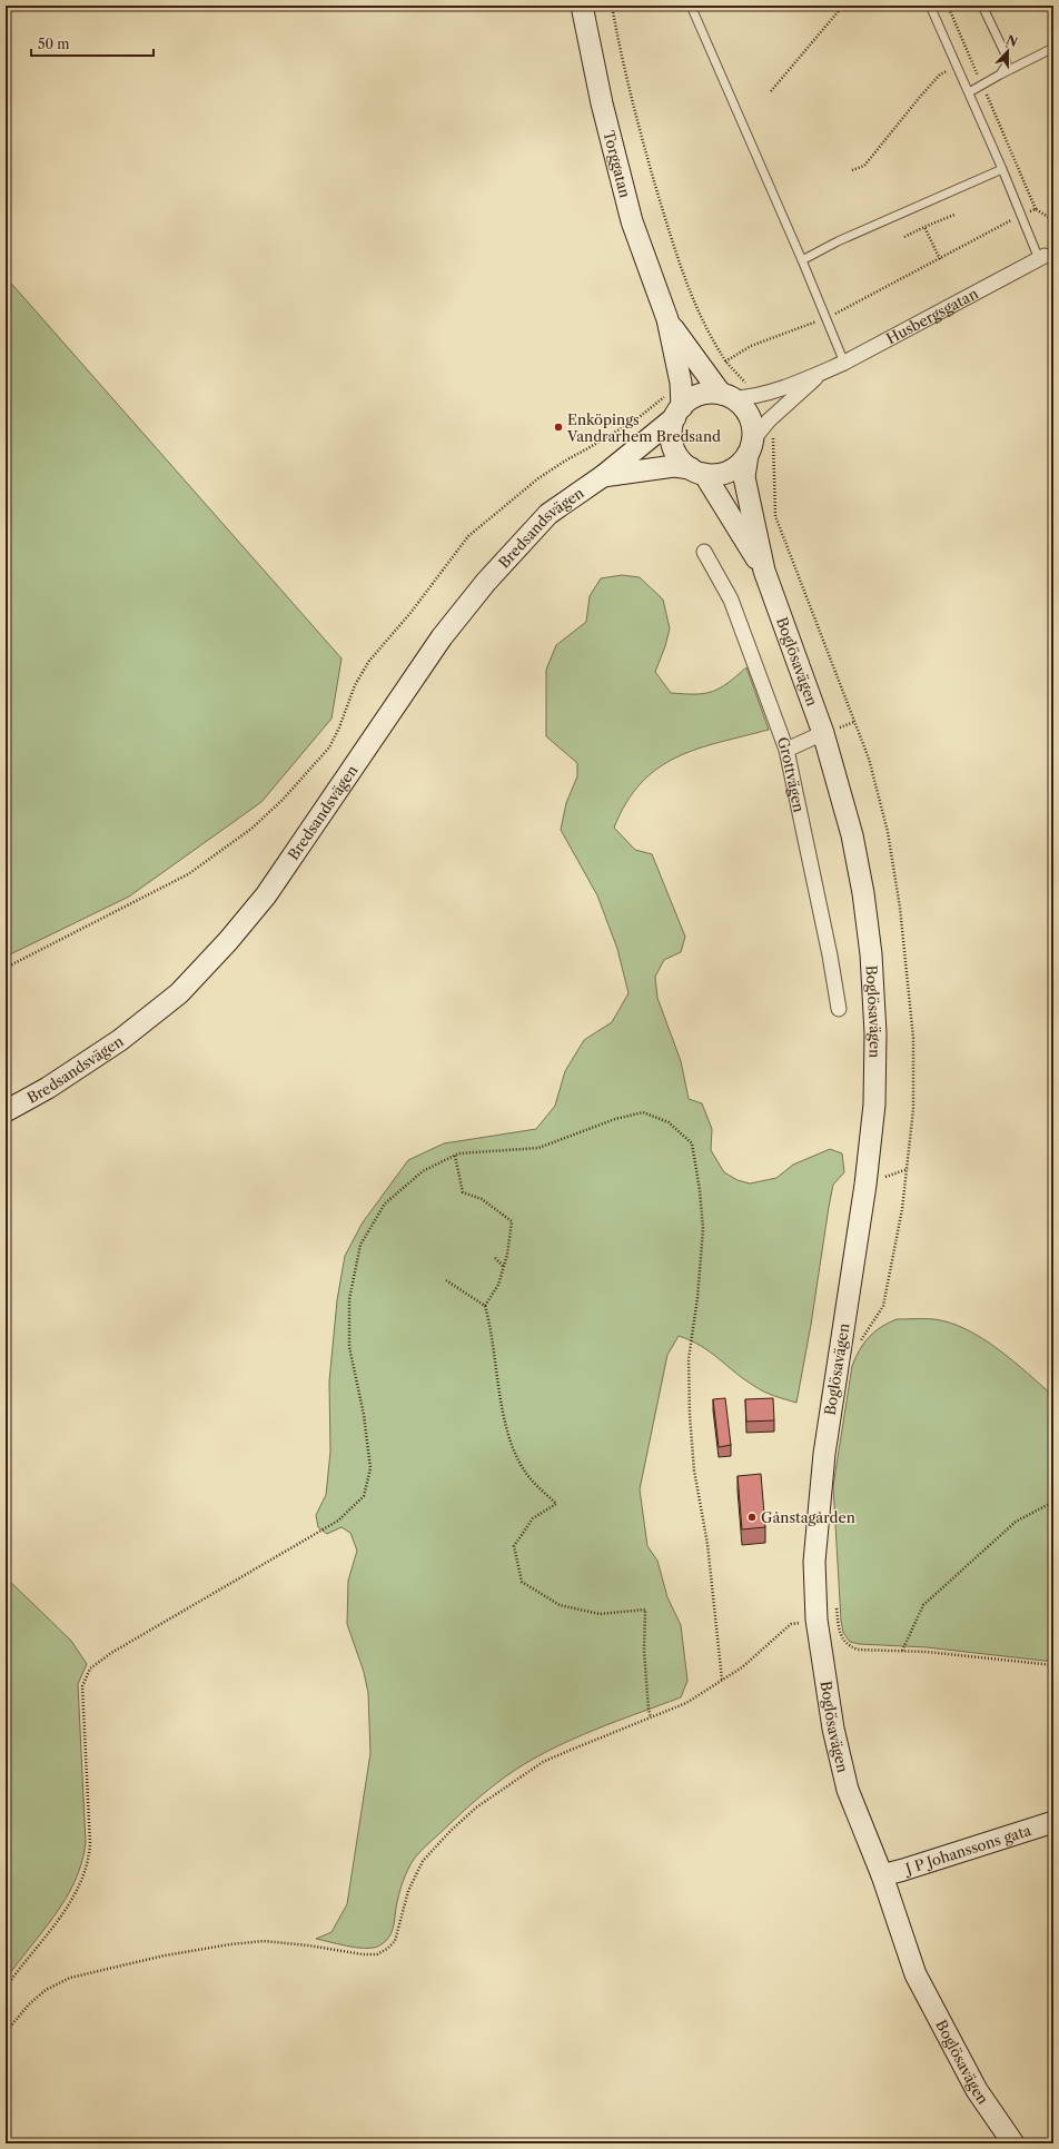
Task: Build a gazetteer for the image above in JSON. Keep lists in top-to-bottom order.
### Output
{
  "streets": {
    "street": [
      "Torggatan",
      "Husbergsgatan",
      "Bredsandsvägen",
      "Boglösavägen",
      "Grottvägen",
      "J P Johanssons gata"
    ]
  },
  "crossings": [
    ["Torggatan", "Husbergsgatan"],
    ["Torggatan", "Bredsandsvägen"],
    ["Torggatan", "Boglösavägen"],
    ["Husbergsgatan", "Bredsandsvägen"],
    ["Husbergsgatan", "Boglösavägen"],
    ["Bredsandsvägen", "Boglösavägen"],
    ["Boglösavägen", "J P Johanssons gata"]
  ],
  "places": ["Enköpings Vandrarhem Bredsand", "Gånstagården"],
  "scale_bar": "50 m",
  "north": "top"
}
